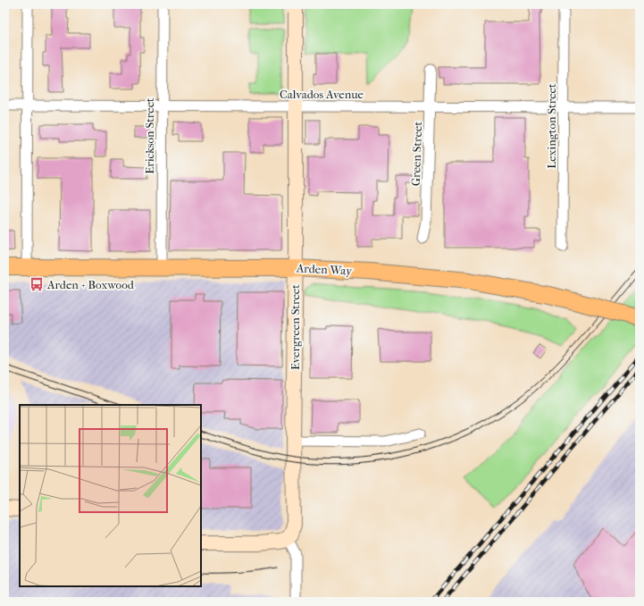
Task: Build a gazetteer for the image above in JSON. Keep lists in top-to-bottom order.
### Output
{
  "streets": {
    "main road": ["Arden Way"],
    "street": [
      "Calvados Avenue",
      "Lexington Street",
      "Erickson Street",
      "Green Street",
      "Evergreen Street"
    ]
  },
  "crossings": [
    ["Calvados Avenue", "Lexington Street"],
    ["Calvados Avenue", "Erickson Street"],
    ["Calvados Avenue", "Green Street"],
    ["Calvados Avenue", "Evergreen Street"],
    ["Erickson Street", "Arden Way"],
    ["Arden Way", "Evergreen Street"]
  ],
  "places": {
    "bus stop": ["Arden + Boxwood"]
  }
}
